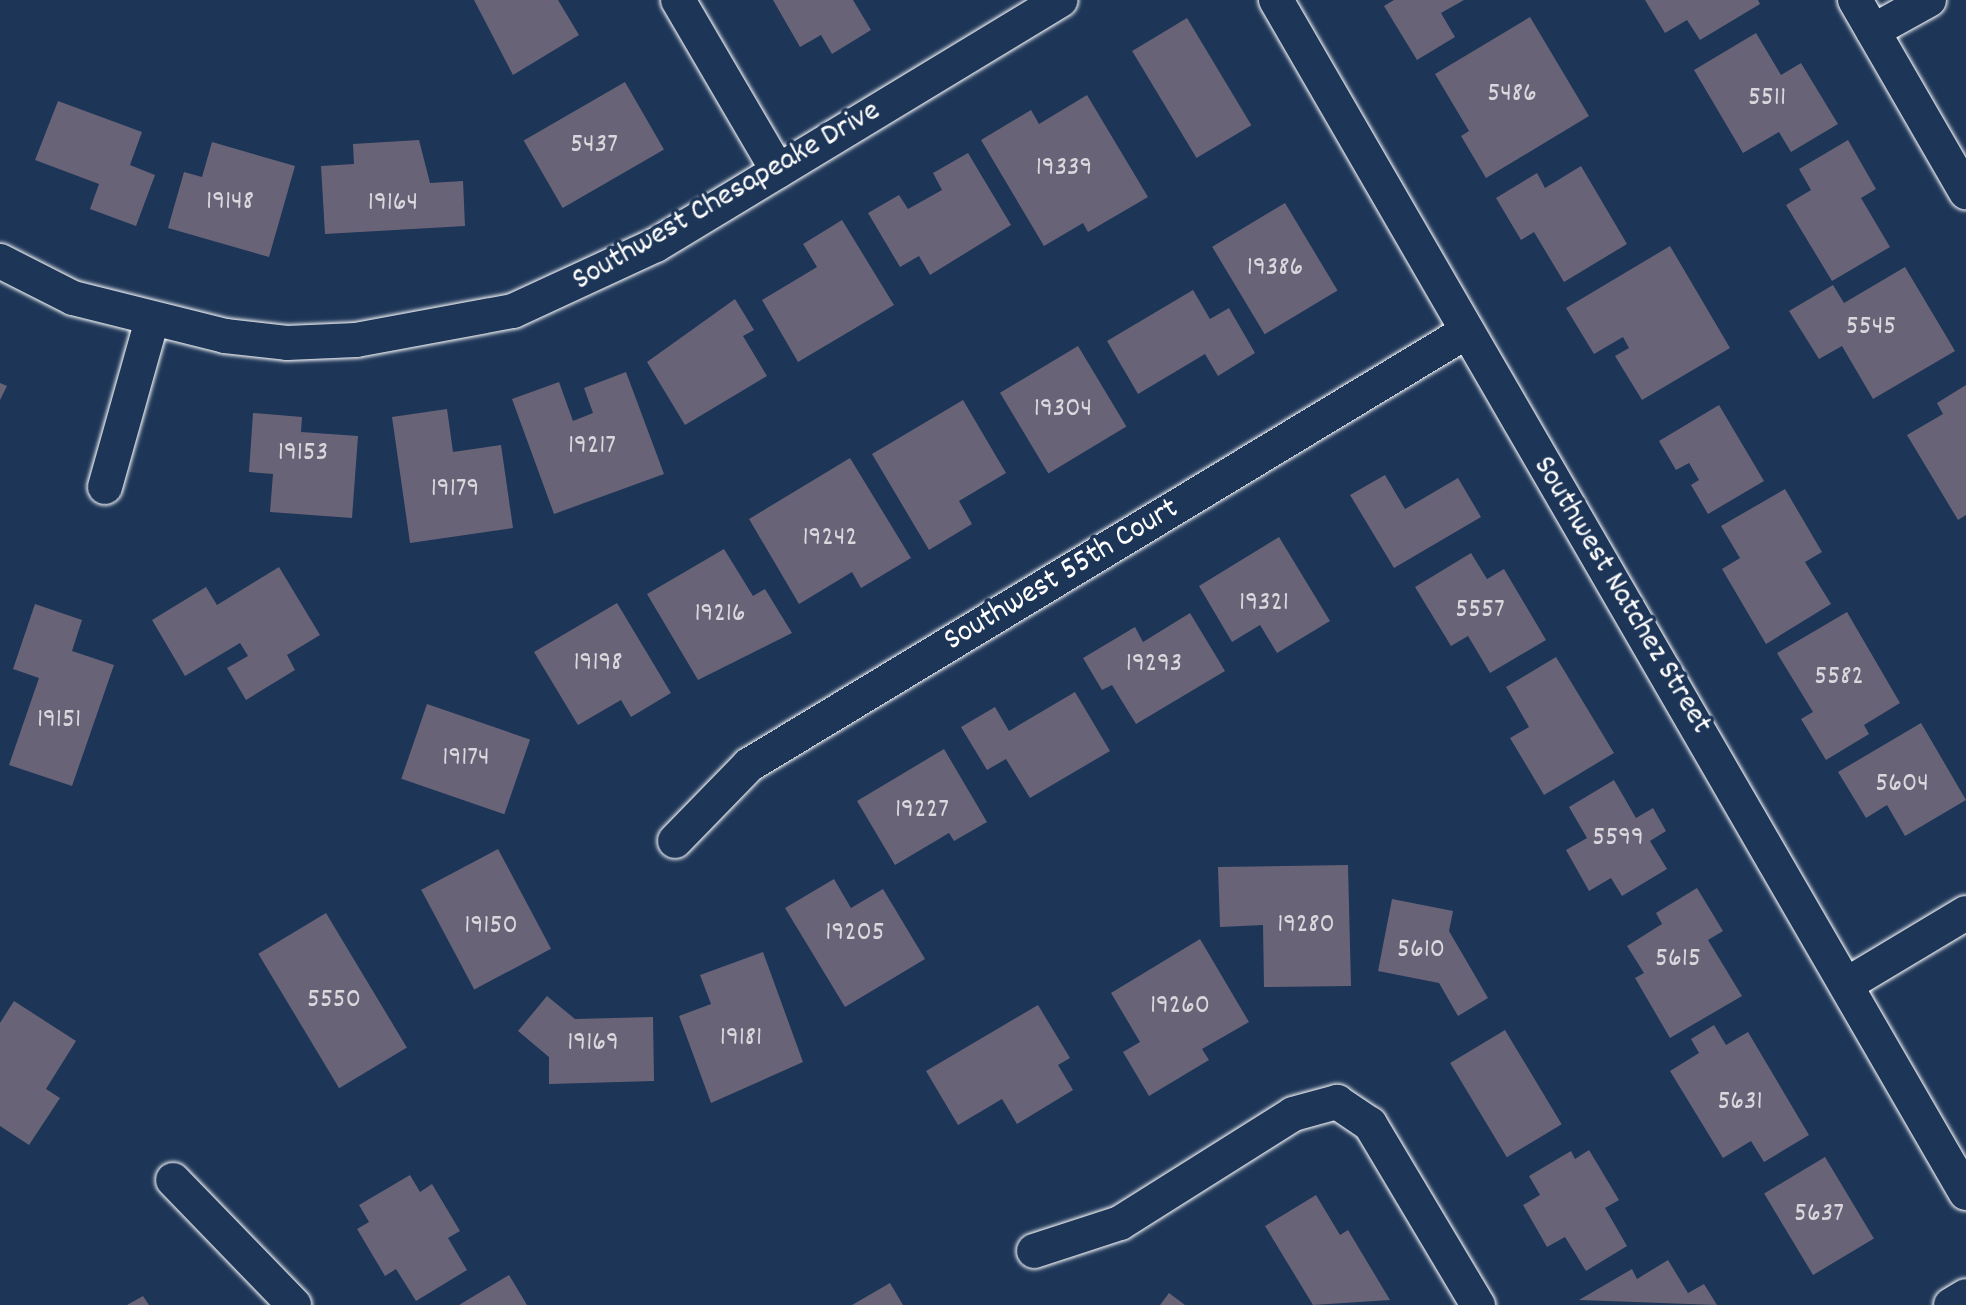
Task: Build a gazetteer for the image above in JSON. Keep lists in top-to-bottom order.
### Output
{
  "streets": {
    "street": ["Southwest Chesapeake Drive", "Southwest 55th Court", "Southwest Natchez Street"]
  },
  "crossings": [
    ["Southwest 55th Court", "Southwest Natchez Street"]
  ],
  "house_numbers": [
    "5486",
    "5511",
    "5437",
    "19339",
    "19148",
    "19164",
    "19386",
    "5545",
    "19304",
    "19217",
    "19153",
    "19179",
    "19242",
    "19321",
    "5557",
    "19216",
    "19198",
    "19293",
    "5582",
    "19151",
    "19174",
    "5604",
    "19227",
    "5599",
    "19280",
    "19150",
    "19205",
    "5610",
    "5615",
    "5550",
    "19260",
    "19181",
    "19169",
    "5631",
    "5637"
  ]
}
